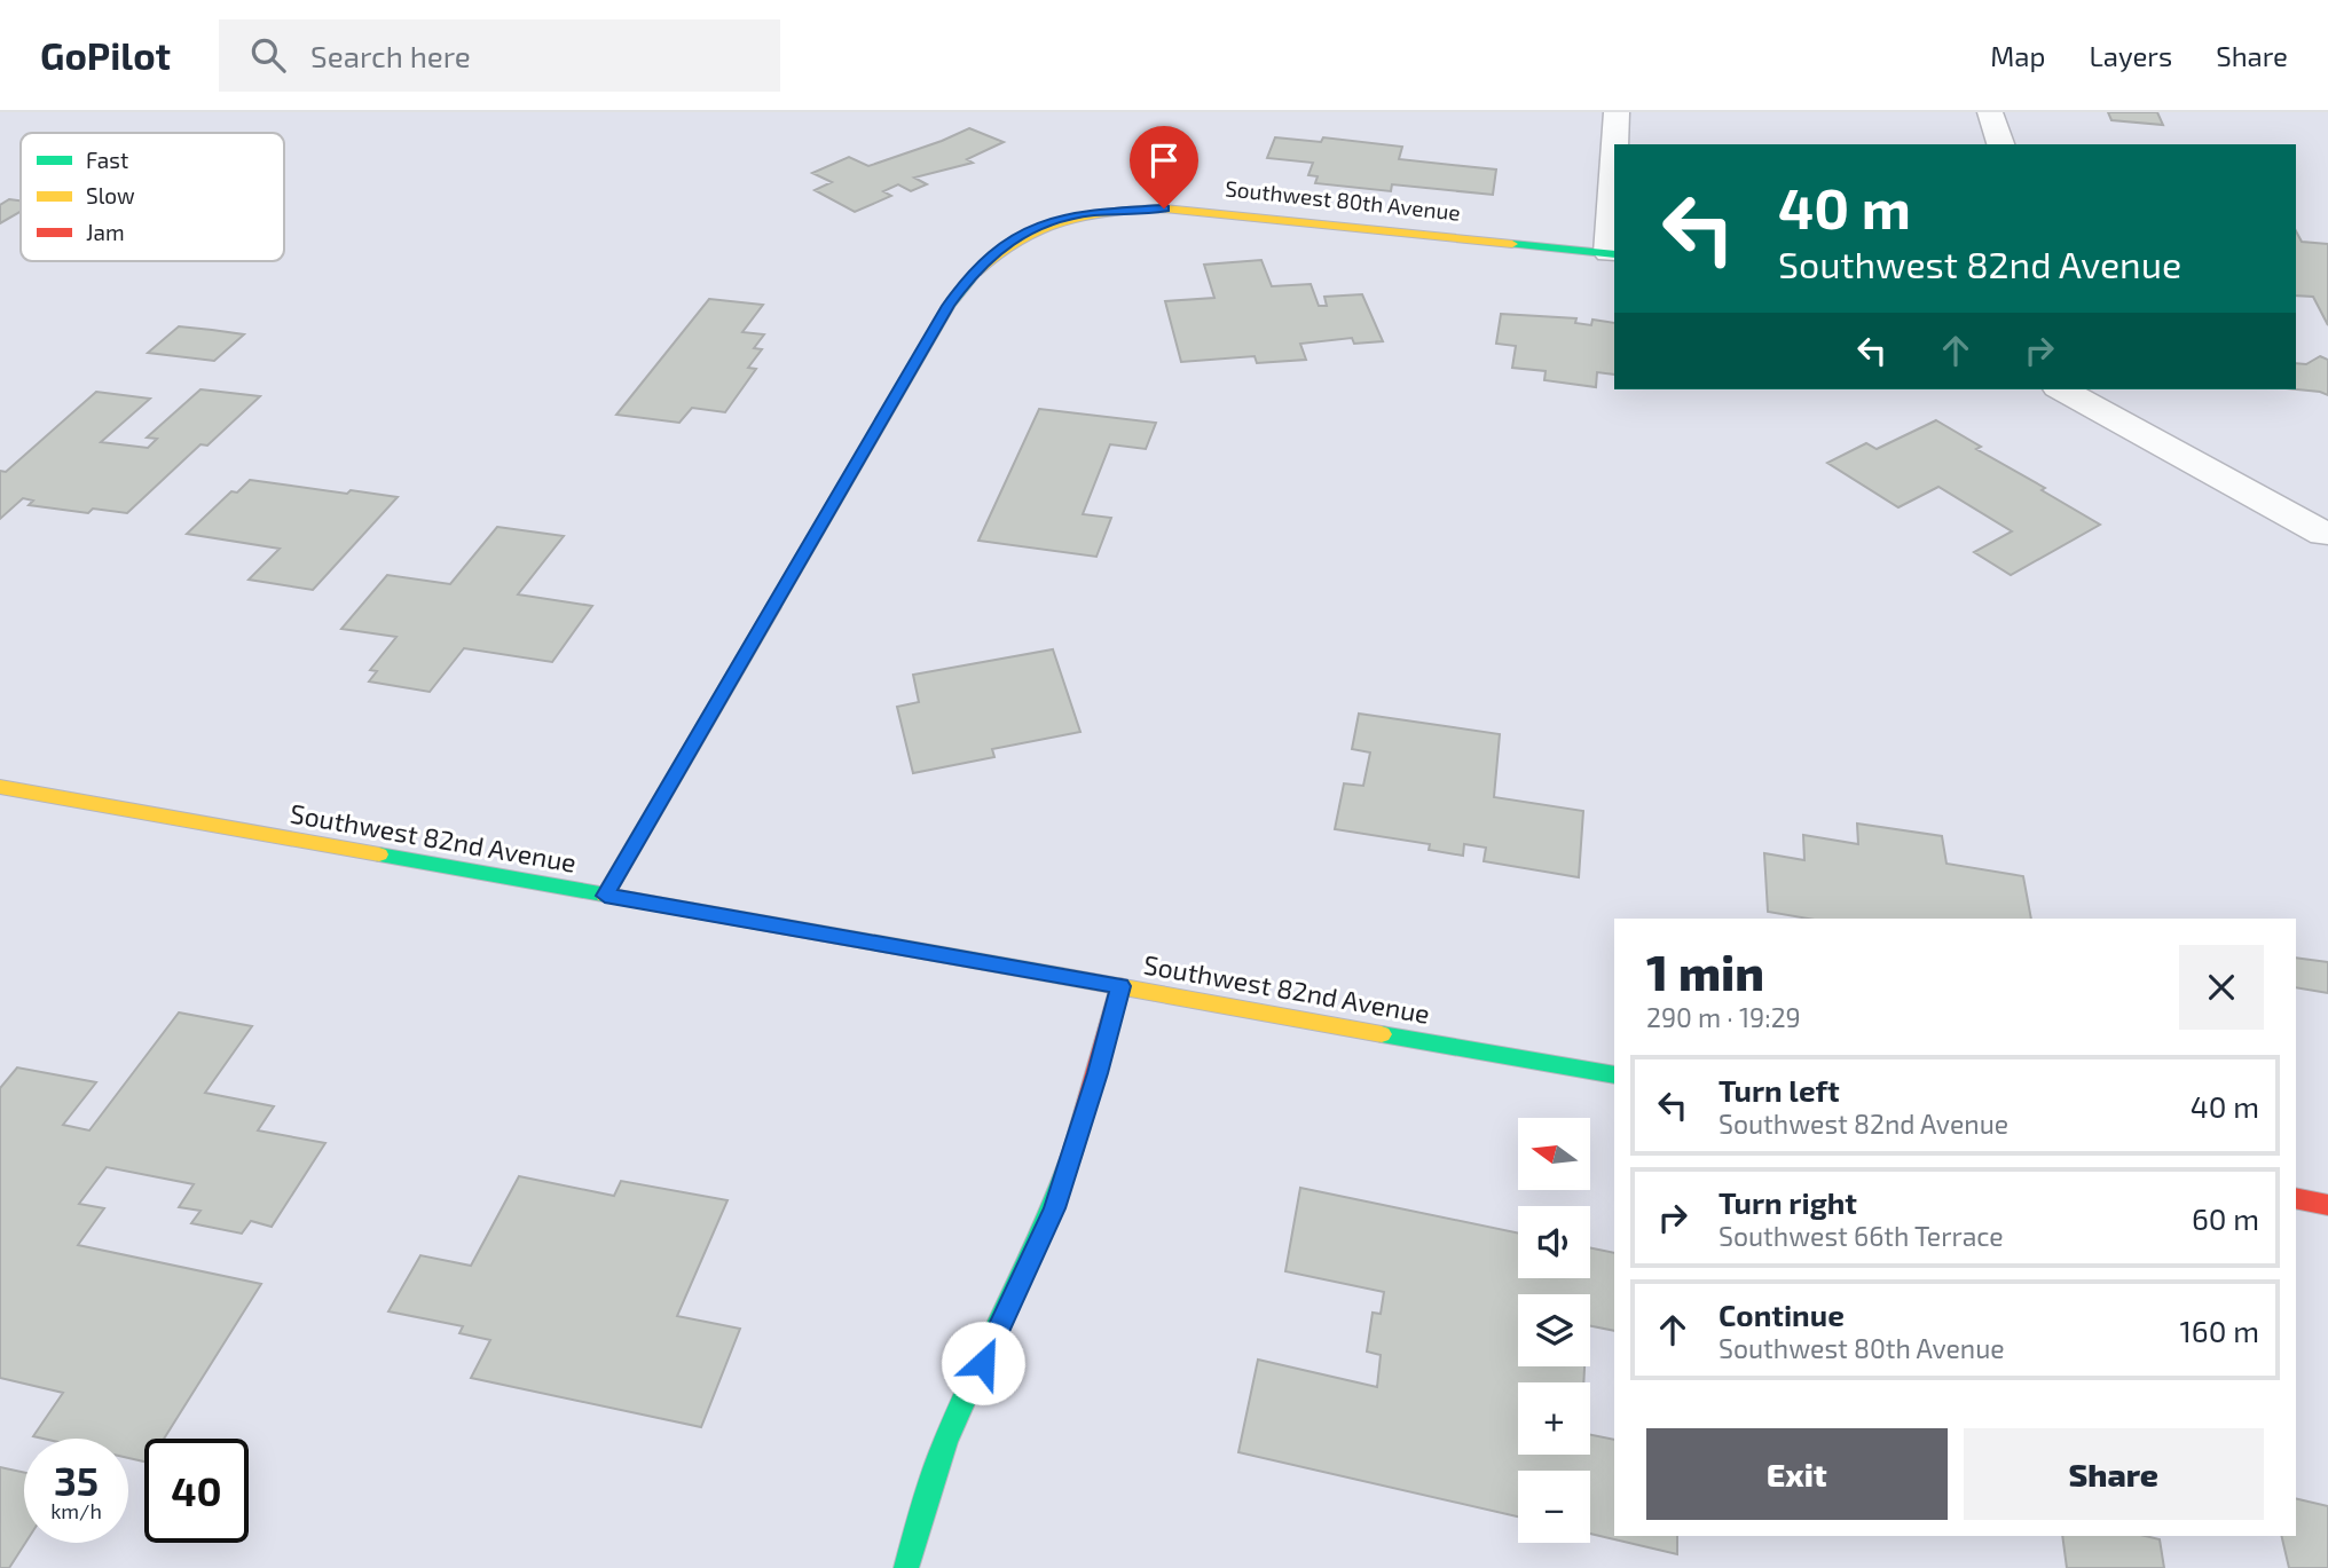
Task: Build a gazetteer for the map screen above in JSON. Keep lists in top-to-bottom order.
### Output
{
  "streets": {
    "street": ["Southwest 80th Avenue", "Southwest 82nd Avenue"]
  },
  "crossings": [
    ["Southwest 80th Avenue", "Southwest 82nd Avenue"]
  ],
  "legend": ["Fast", "Slow", "Jam"],
  "north": "left",
  "page": {
    "header": "GoPilot",
    "search": "Search here",
    "nav": ["Map", "Layers", "Share"],
    "turn": ["40 m", "Southwest 82nd Avenue"],
    "heading": ["1 min", "290 m · 19:29"],
    "list": [
      {
        "name": "Turn left",
        "note": "Southwest 82nd Avenue",
        "value": "40 m"
      },
      {
        "name": "Turn right",
        "note": "Southwest 66th Terrace",
        "value": "60 m"
      },
      {
        "name": "Continue",
        "note": "Southwest 80th Avenue",
        "value": "160 m"
      }
    ],
    "map_buttons": ["+", "−"],
    "buttons": ["Exit", "Share"],
    "speed": "35 km/h",
    "limit": "40"
  }
}
